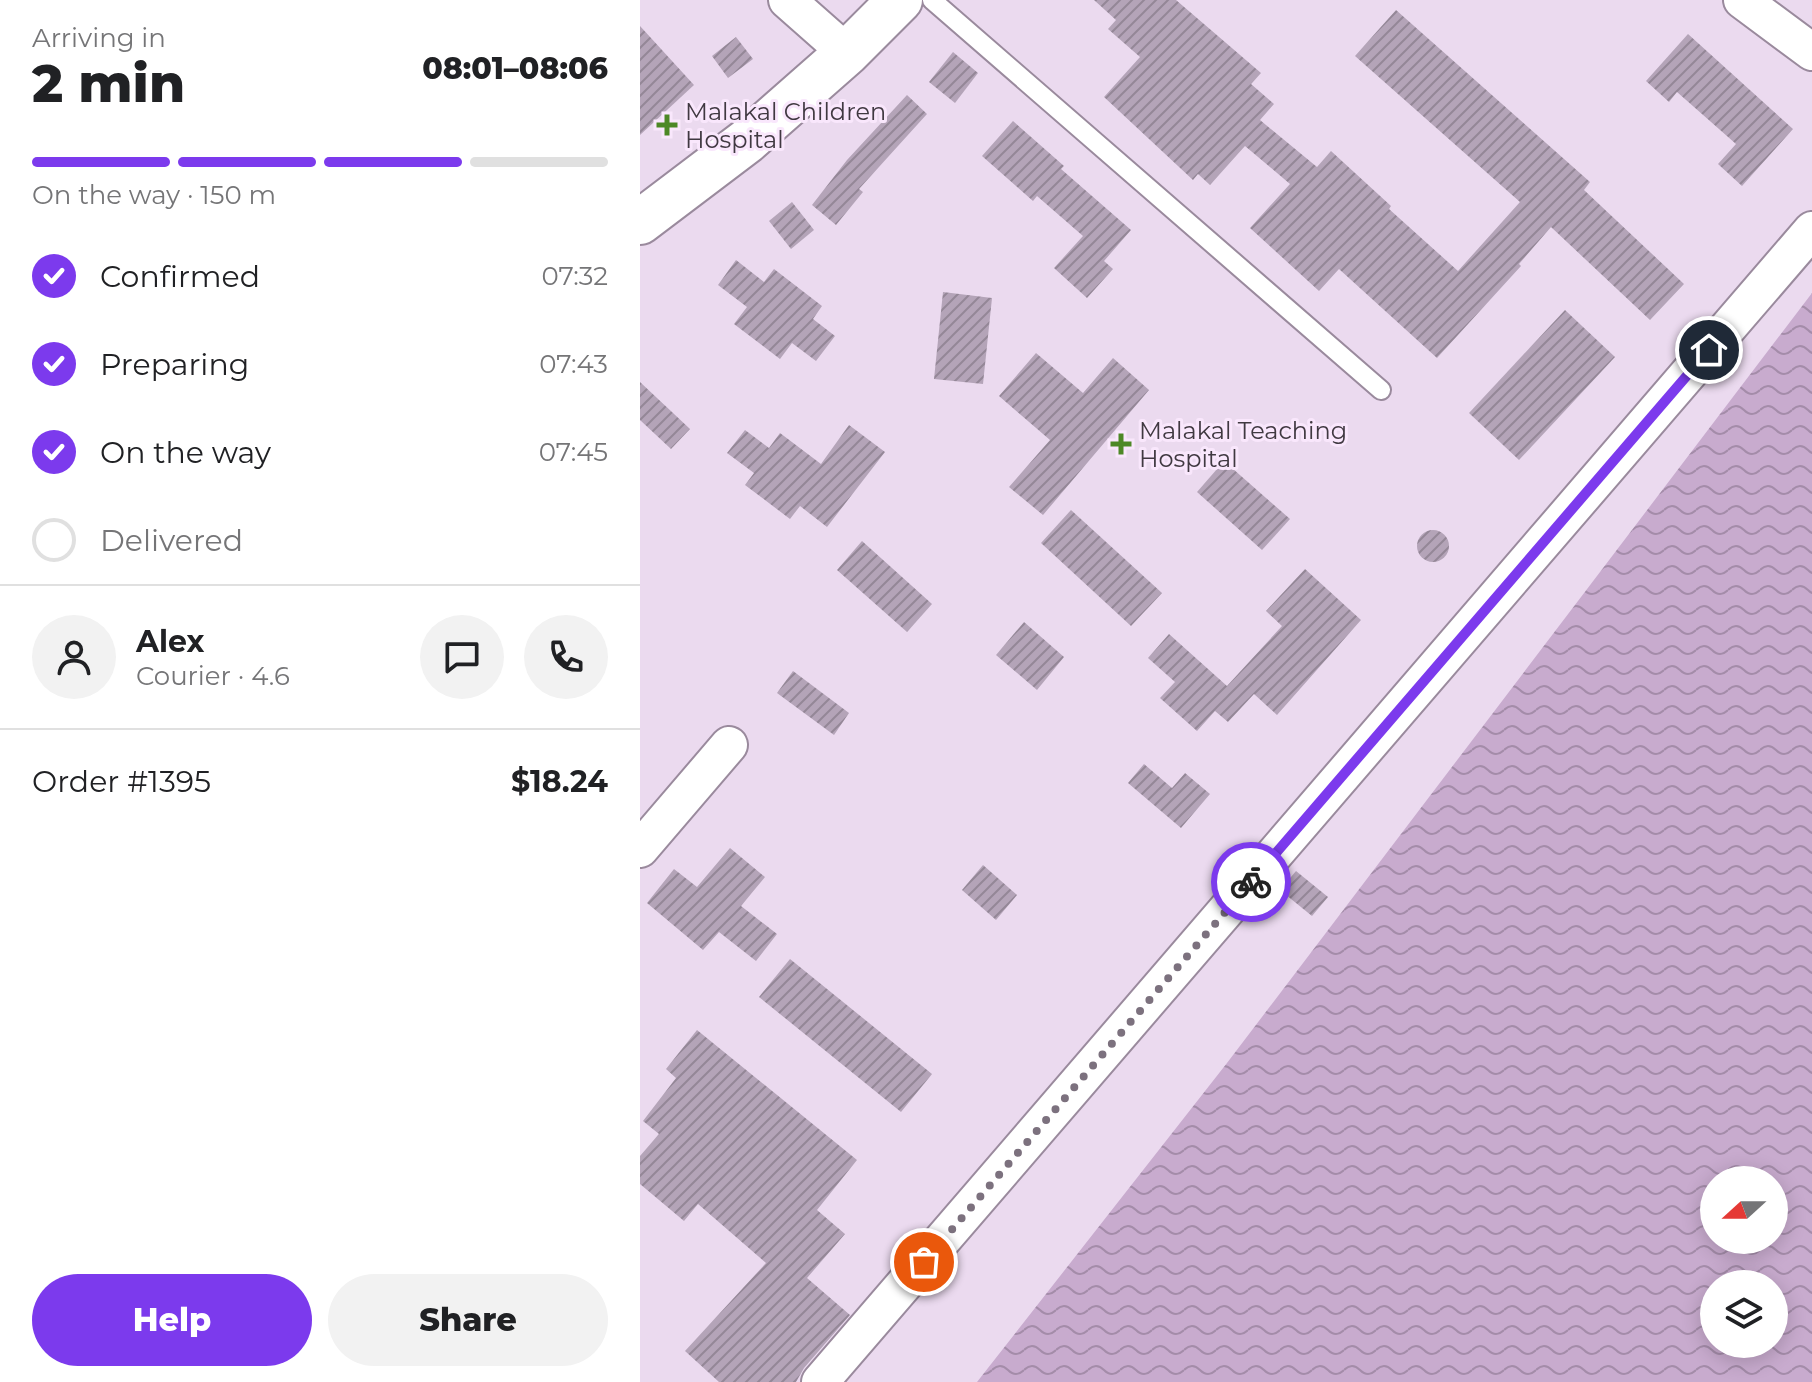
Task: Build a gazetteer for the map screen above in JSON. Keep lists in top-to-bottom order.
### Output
{
  "places": {
    "health": ["Malakal Children Hospital", "Malakal Teaching Hospital"]
  },
  "north": "left",
  "page": {
    "heading": ["2 min", "Arriving in", "08:01–08:06"],
    "panel": [
      "Alex",
      "Courier · 4.6",
      "Order #1395",
      "$18.24"
    ],
    "bar": "On the way · 150 m",
    "list": [
      ["Confirmed", "07:32"],
      ["Preparing", "07:43"],
      ["On the way", "07:45"],
      "Delivered"
    ],
    "buttons": ["Help", "Share"]
  }
}
